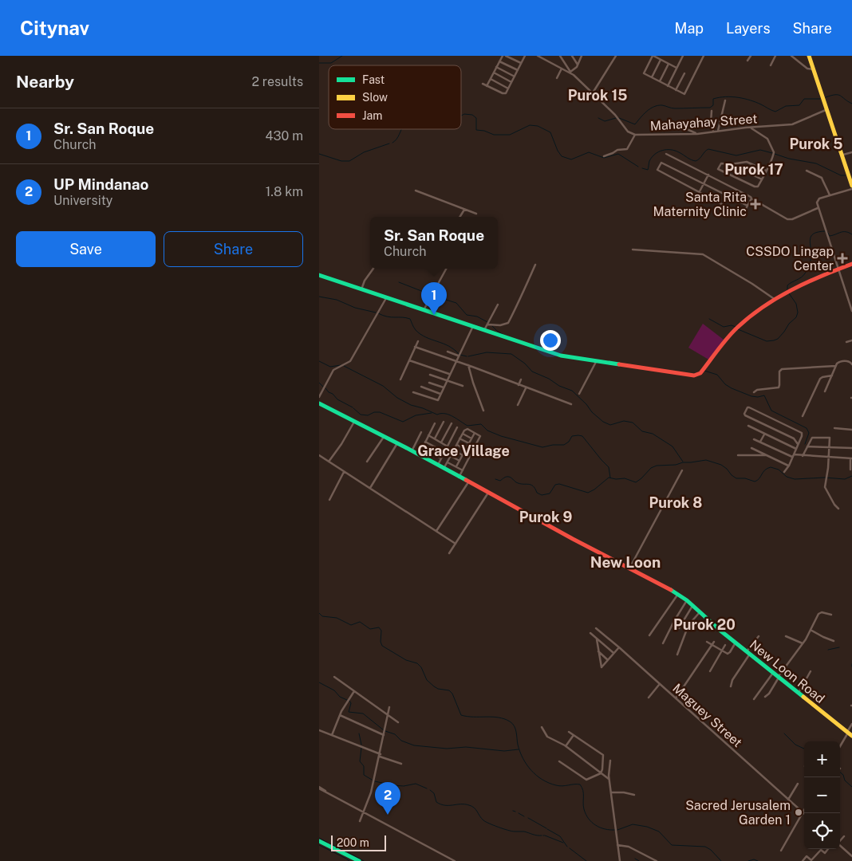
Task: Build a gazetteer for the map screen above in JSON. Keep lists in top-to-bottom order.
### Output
{
  "streets": {
    "main road": ["New Loon Road"],
    "street": ["Mahayahay Street", "Maguey Street"]
  },
  "districts": [
    "Purok 15",
    "Purok 5",
    "Purok 17",
    "Grace Village",
    "Purok 8",
    "Purok 9",
    "New Loon",
    "Purok 20"
  ],
  "places": {
    "health": ["Santa Rita Maternity Clinic", "CSSDO Lingap Center"],
    "other": ["Sacred Jerusalem Garden 1"]
  },
  "legend": ["Fast", "Slow", "Jam"],
  "scale_bar": "200 m",
  "page": {
    "header": "Citynav",
    "nav": ["Map", "Layers", "Share"],
    "heading": ["Nearby", "2 results"],
    "list": [
      {
        "mark": "1",
        "name": "Sr. San Roque",
        "note": "Church",
        "value": "430 m"
      },
      {
        "mark": "2",
        "name": "UP Mindanao",
        "note": "University",
        "value": "1.8 km"
      }
    ],
    "popup": ["Sr. San Roque", "Church"],
    "buttons": ["Save", "Share"],
    "pins": ["1", "2"],
    "map_buttons": ["+", "−"],
    "scale": "200 m"
  }
}
